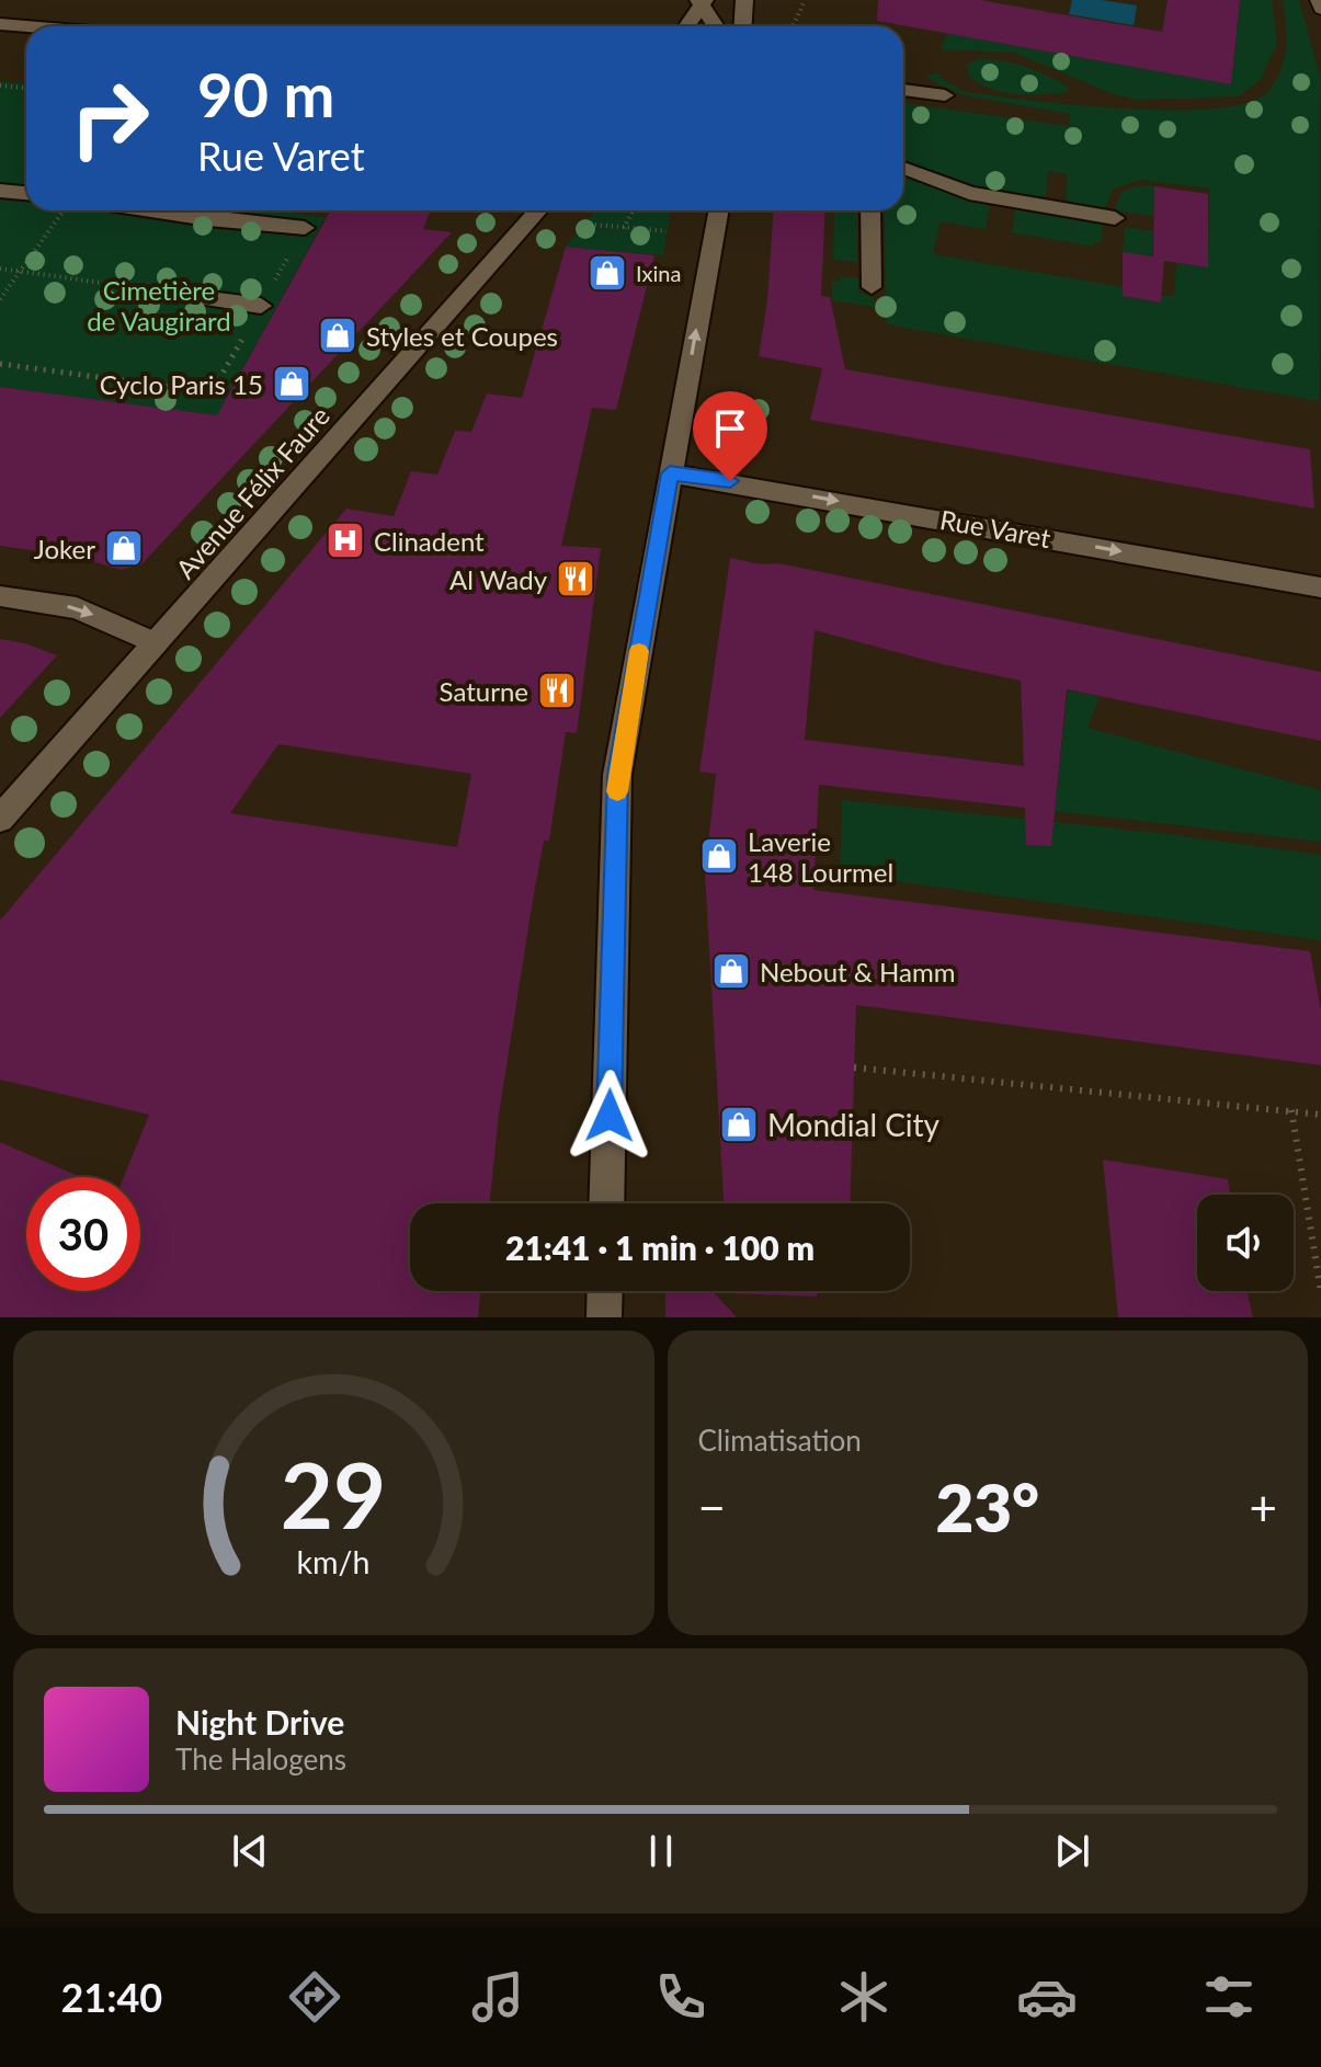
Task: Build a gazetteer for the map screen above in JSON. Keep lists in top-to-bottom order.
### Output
{
  "streets": {
    "street": ["Avenue Félix Faure", "Rue Varet"]
  },
  "one_way": ["Rue Varet"],
  "parks": ["Cimetière de Vaugirard"],
  "places": {
    "shop": [
      "Ixina",
      "Styles et Coupes",
      "Cyclo Paris 15",
      "Joker",
      "Laverie 148 Lourmel",
      "Nebout & Hamm",
      "Mondial City"
    ],
    "hospital": ["Clinadent"],
    "restaurant": ["Al Wady", "Saturne"]
  },
  "page": {
    "turn": ["90 m", "Rue Varet"],
    "limit": "30",
    "trip": "21:41 · 1 min · 100 m",
    "tile": "Climatisation",
    "heat": ["−", "23°", "+"],
    "song": ["Night Drive", "The Halogens"],
    "tabs": "21:40",
    "gauge": ["29", "km/h"]
  }
}
